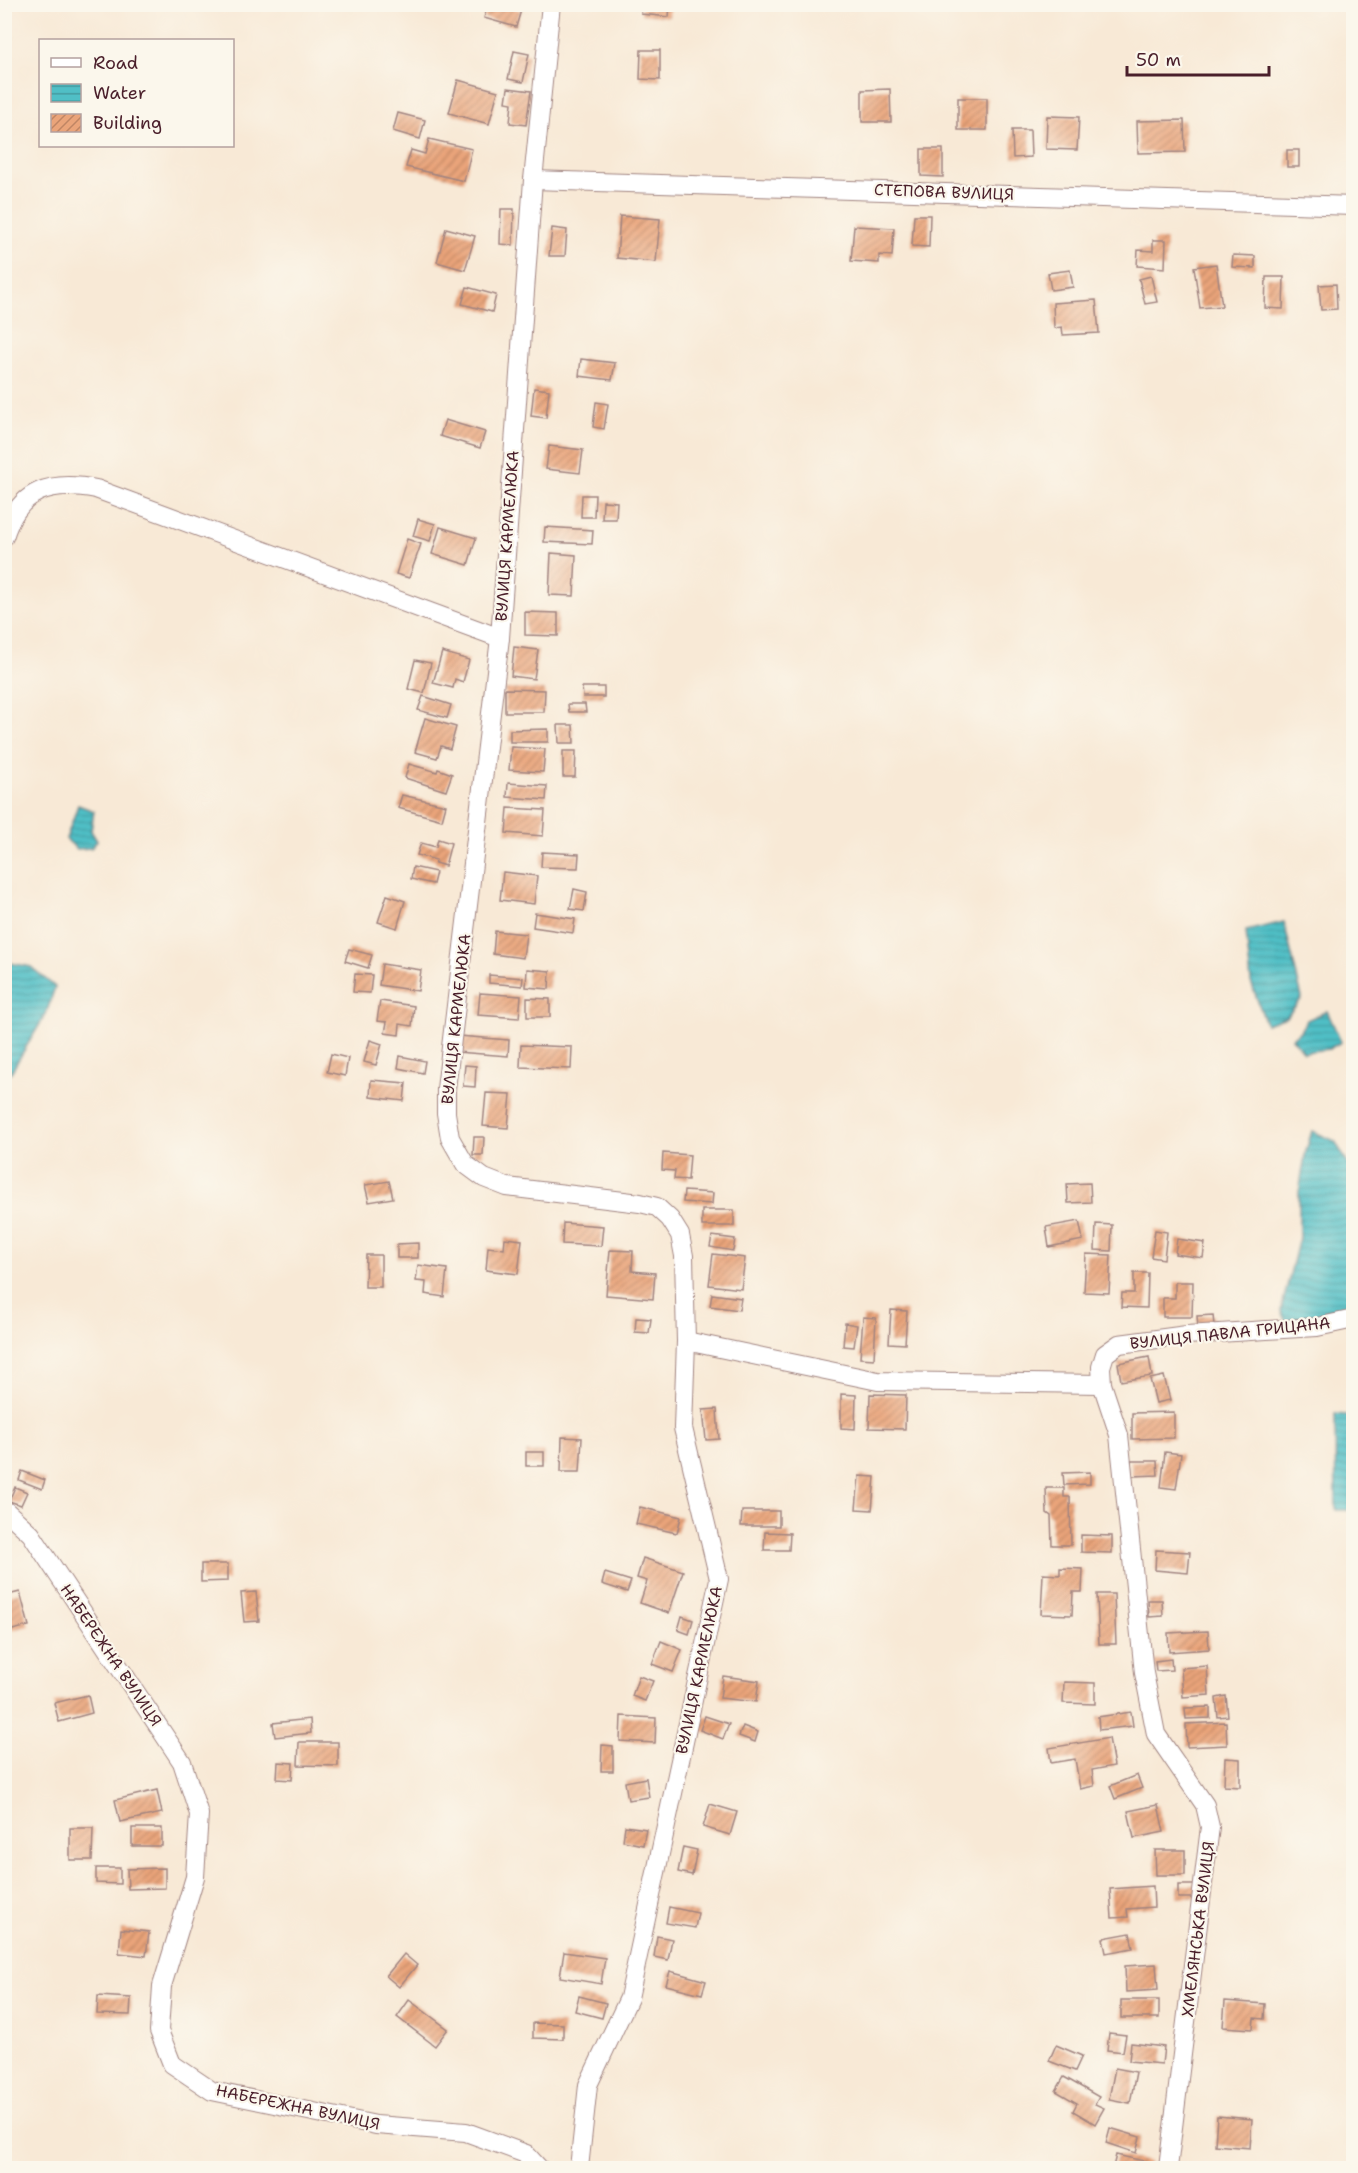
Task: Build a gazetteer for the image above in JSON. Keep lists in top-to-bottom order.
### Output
{
  "streets": {
    "street": [
      "СТЕПОВА ВУЛИЦЯ",
      "ВУЛИЦЯ КАРМЕЛЮКА",
      "ВУЛИЦЯ ПАВЛА ГРИЦАНА",
      "НАБЕРЕЖНА ВУЛИЦЯ",
      "ХМЕЛЯНСЬКА ВУЛИЦЯ"
    ]
  },
  "crossings": [
    ["СТЕПОВА ВУЛИЦЯ", "ВУЛИЦЯ КАРМЕЛЮКА"],
    ["ВУЛИЦЯ ПАВЛА ГРИЦАНА", "ХМЕЛЯНСЬКА ВУЛИЦЯ"]
  ],
  "legend": ["Road", "Water", "Building"],
  "scale_bar": "50 m"
}
